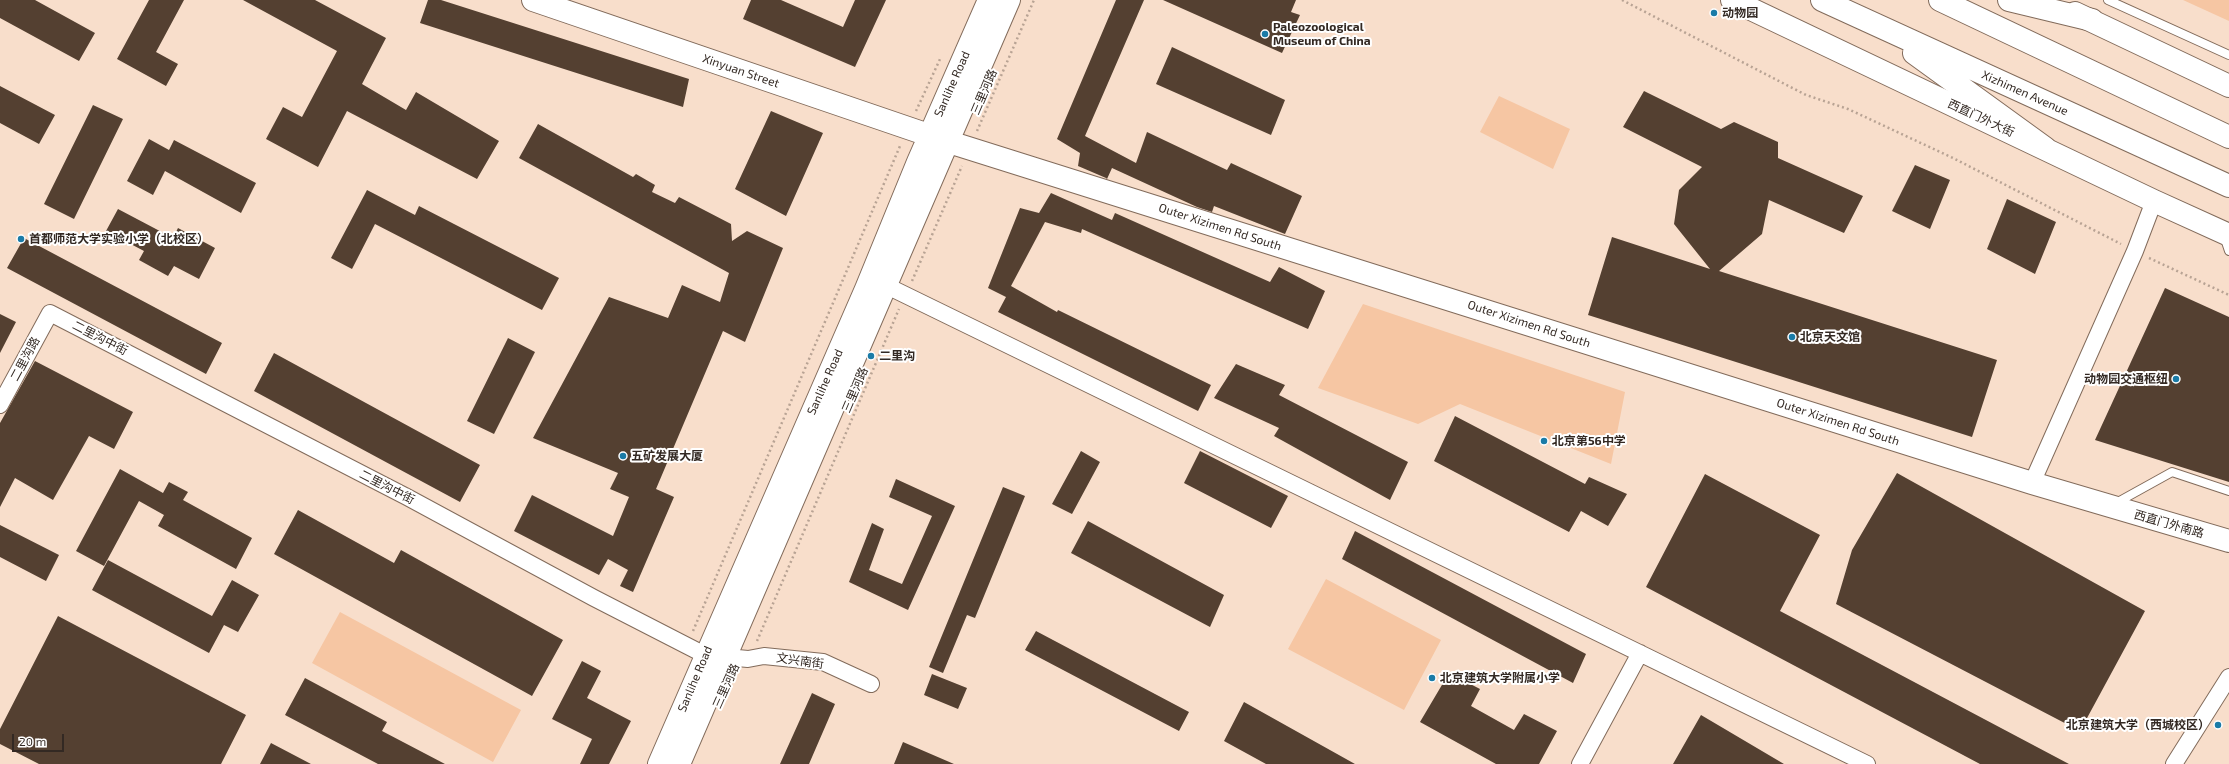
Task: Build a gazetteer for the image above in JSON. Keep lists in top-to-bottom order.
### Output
{
  "streets": {
    "main road": [
      "Xinyuan Street",
      "Sanlihe Road",
      "Xizhimen Avenue",
      "西直门外大街",
      "Outer Xizimen Rd South",
      "西直门外南路"
    ],
    "street": ["二里沟中街", "二里沟路", "文兴南街"],
    "path": ["三里河路"]
  },
  "crossings": [
    ["Xinyuan Street", "Sanlihe Road"],
    ["Xinyuan Street", "Outer Xizimen Rd South"],
    ["Sanlihe Road", "三里河路"],
    ["Sanlihe Road", "Outer Xizimen Rd South"],
    ["Sanlihe Road", "二里沟中街"],
    ["Sanlihe Road", "文兴南街"],
    ["三里河路", "Outer Xizimen Rd South"],
    ["三里河路", "文兴南街"],
    ["Outer Xizimen Rd South", "西直门外南路"],
    ["二里沟中街", "二里沟路"],
    ["二里沟中街", "文兴南街"]
  ],
  "places": [
    "动物园",
    "Paleozoological Museum of China",
    "首都师范大学实验小学（北校区）",
    "北京天文馆",
    "二里沟",
    "动物园交通枢纽",
    "北京第56中学",
    "五矿发展大厦",
    "北京建筑大学附属小学",
    "北京建筑大学（西城校区）"
  ],
  "scale_bar": "20 m"
}
